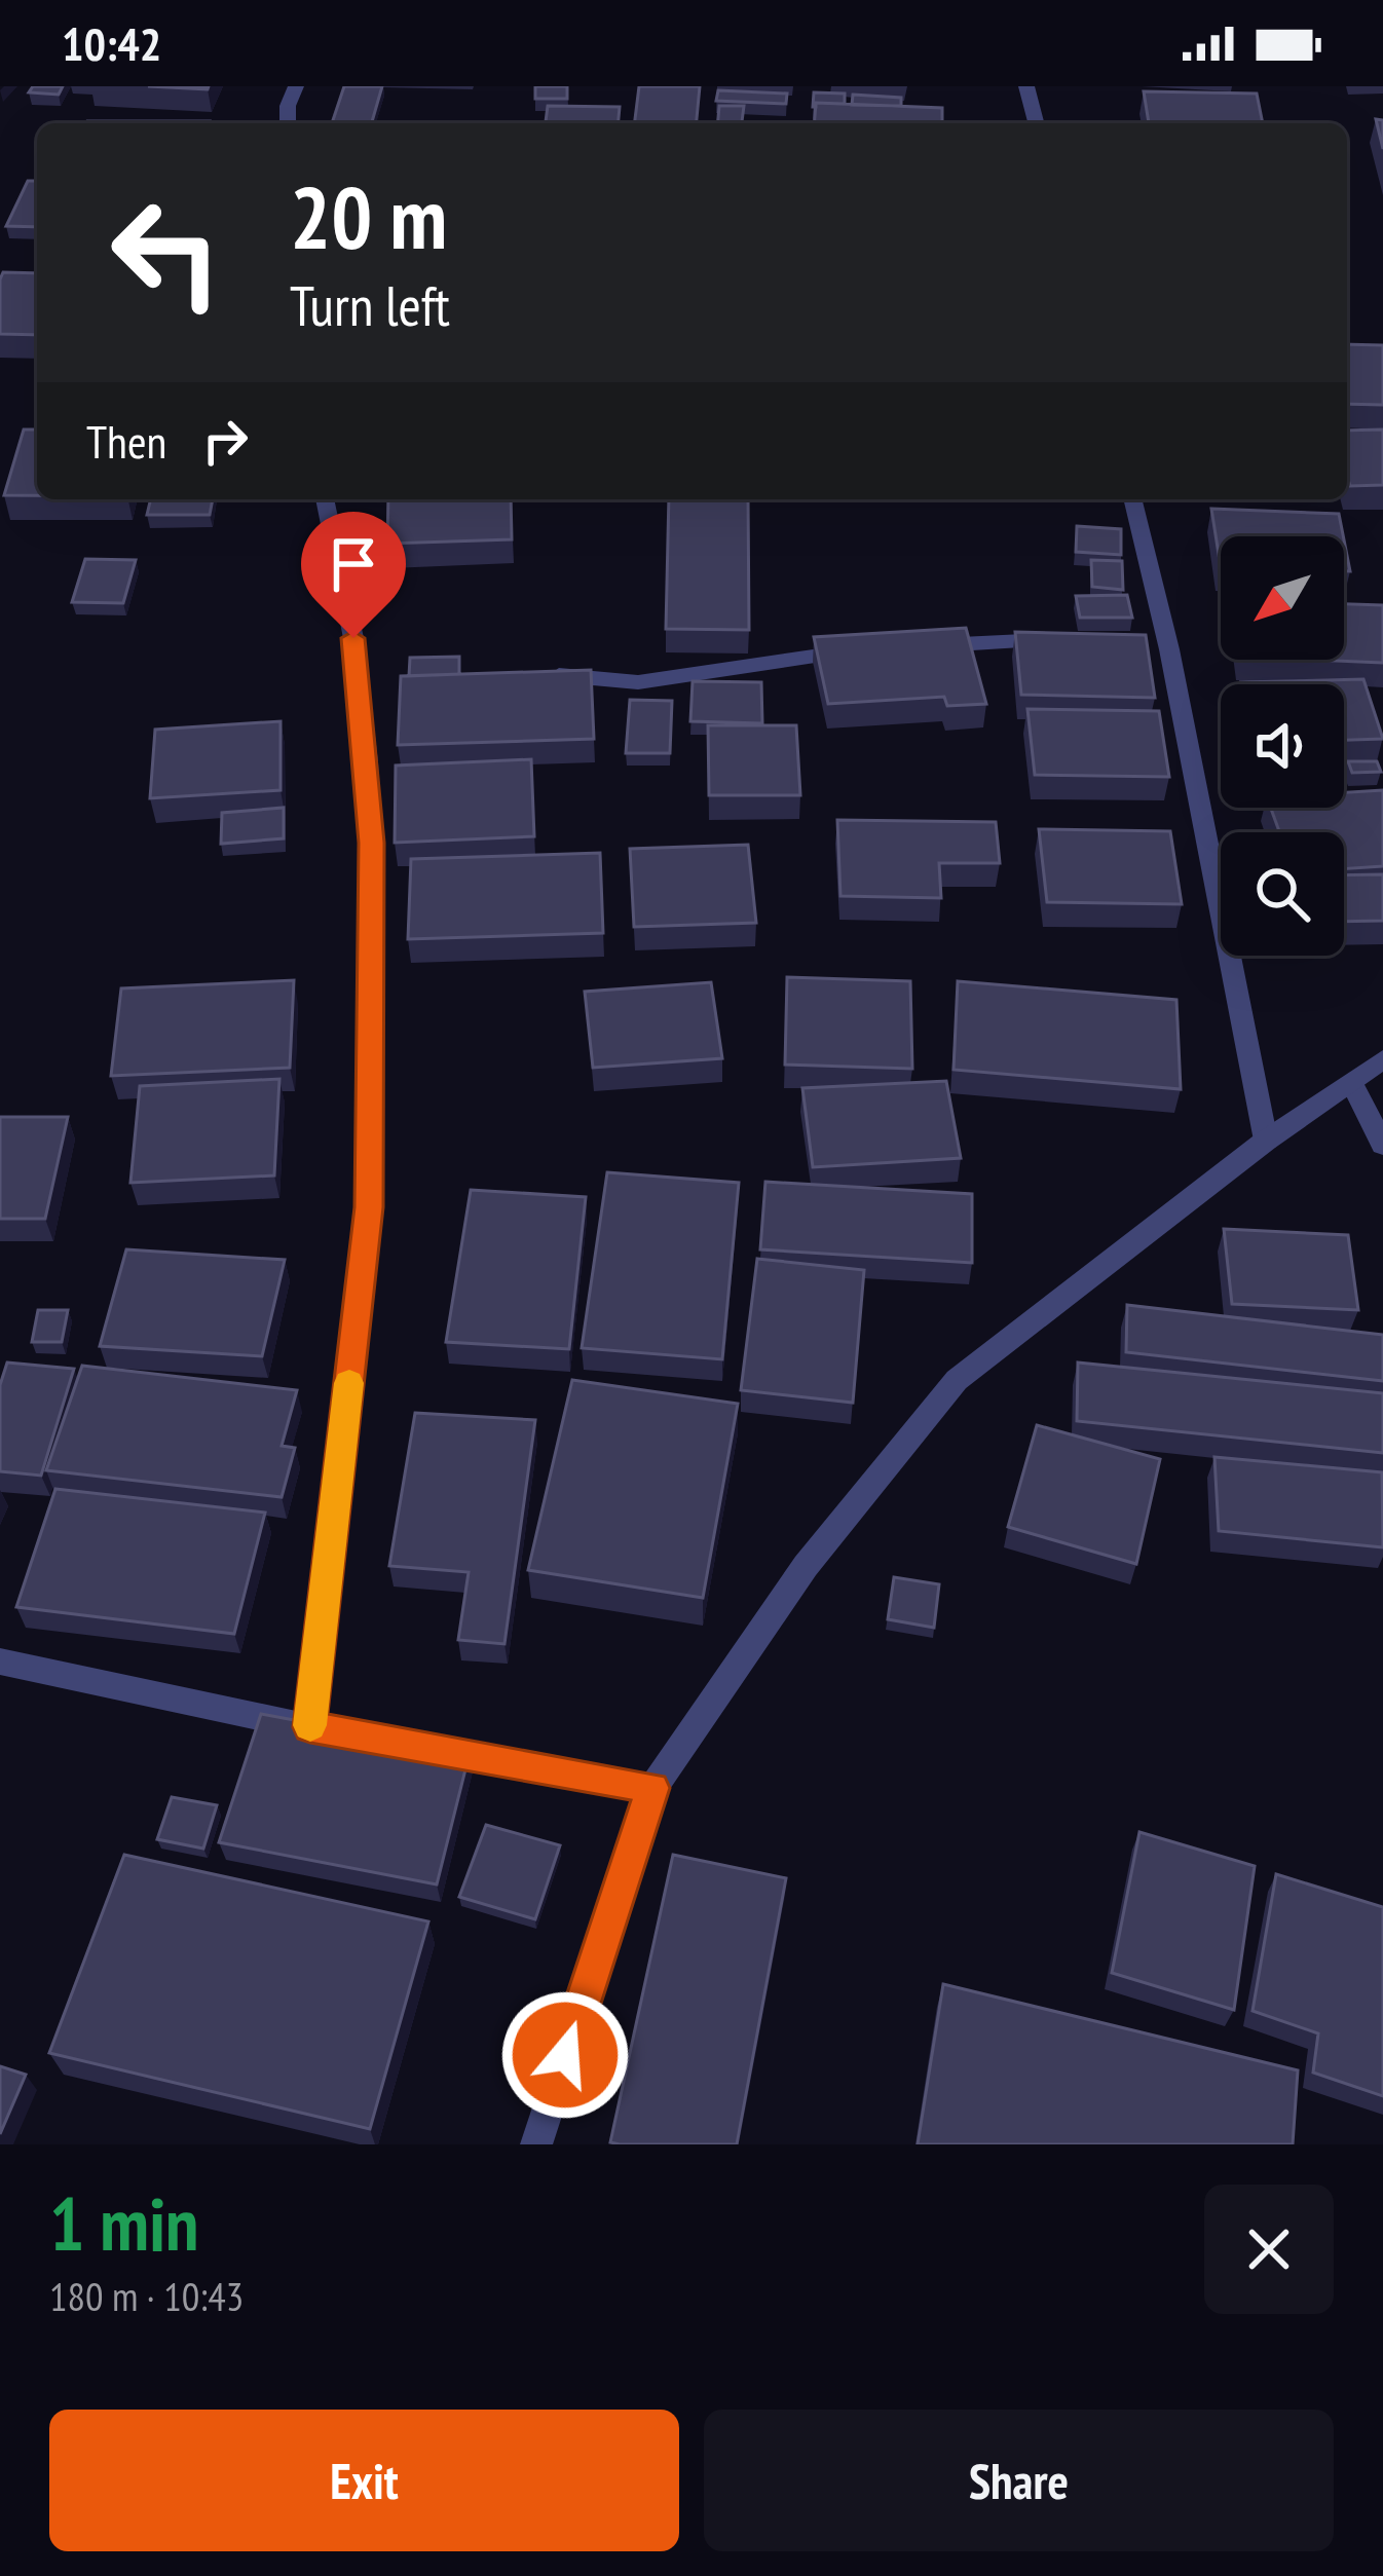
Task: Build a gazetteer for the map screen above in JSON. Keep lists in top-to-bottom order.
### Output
{
  "north": "bottom left",
  "page": {
    "status": "10:42",
    "turn": ["20 m", "Turn left"],
    "then": "Then",
    "heading": ["1 min", "180 m · 10:43"],
    "buttons": ["Exit", "Share"]
  }
}
